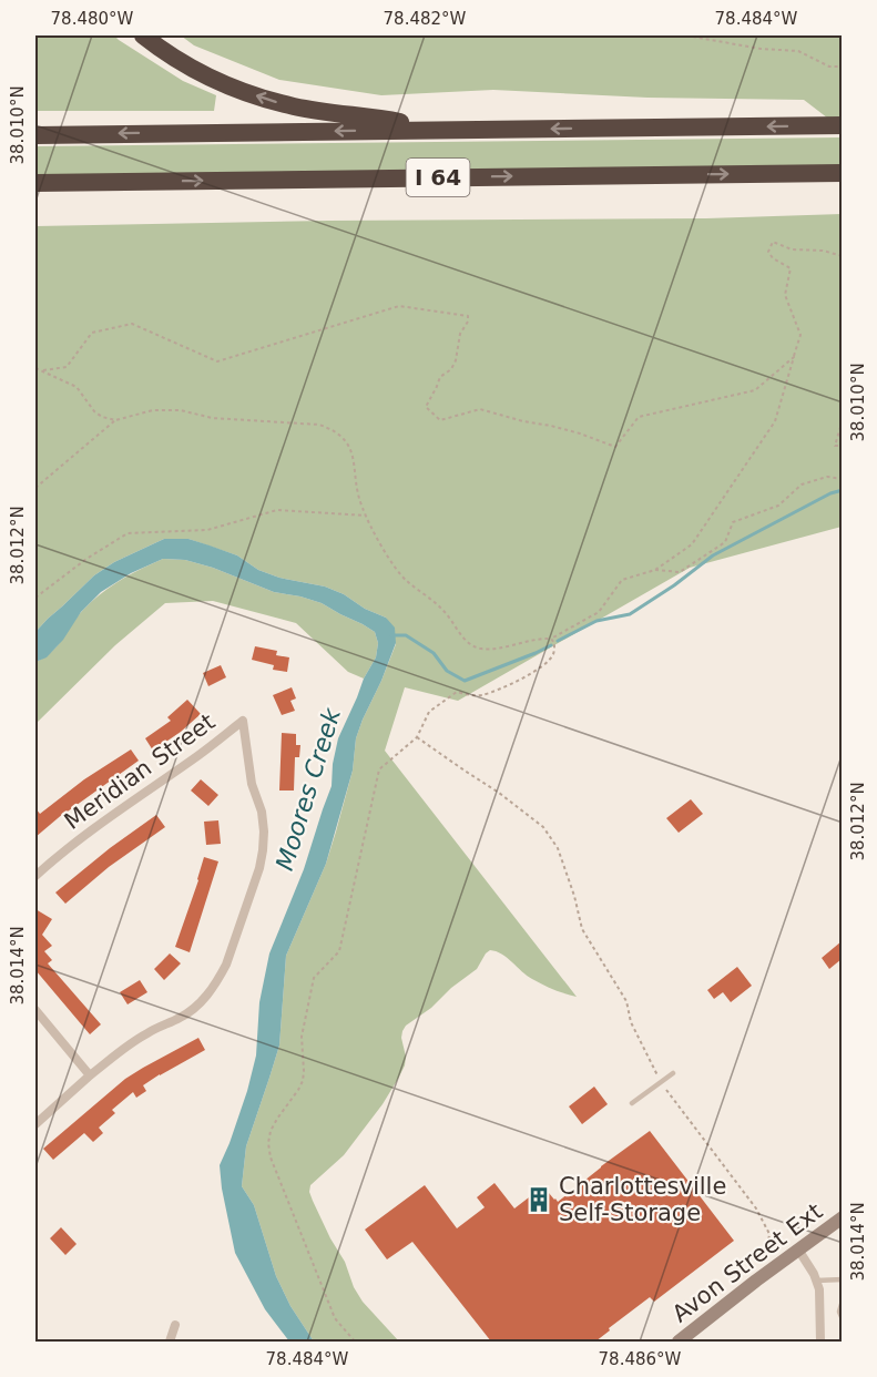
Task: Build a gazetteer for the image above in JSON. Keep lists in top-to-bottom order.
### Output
{
  "streets": {
    "highway": ["I 64"],
    "main road": ["Avon Street Ext"],
    "street": ["Meridian Street"]
  },
  "water": ["Moores Creek"],
  "places": {
    "building": ["Charlottesville Self-Storage"]
  },
  "coordinates": [
    "78.480°W",
    "78.482°W",
    "78.484°W",
    "38.010°N",
    "38.012°N",
    "38.014°N",
    "78.486°W"
  ]
}
